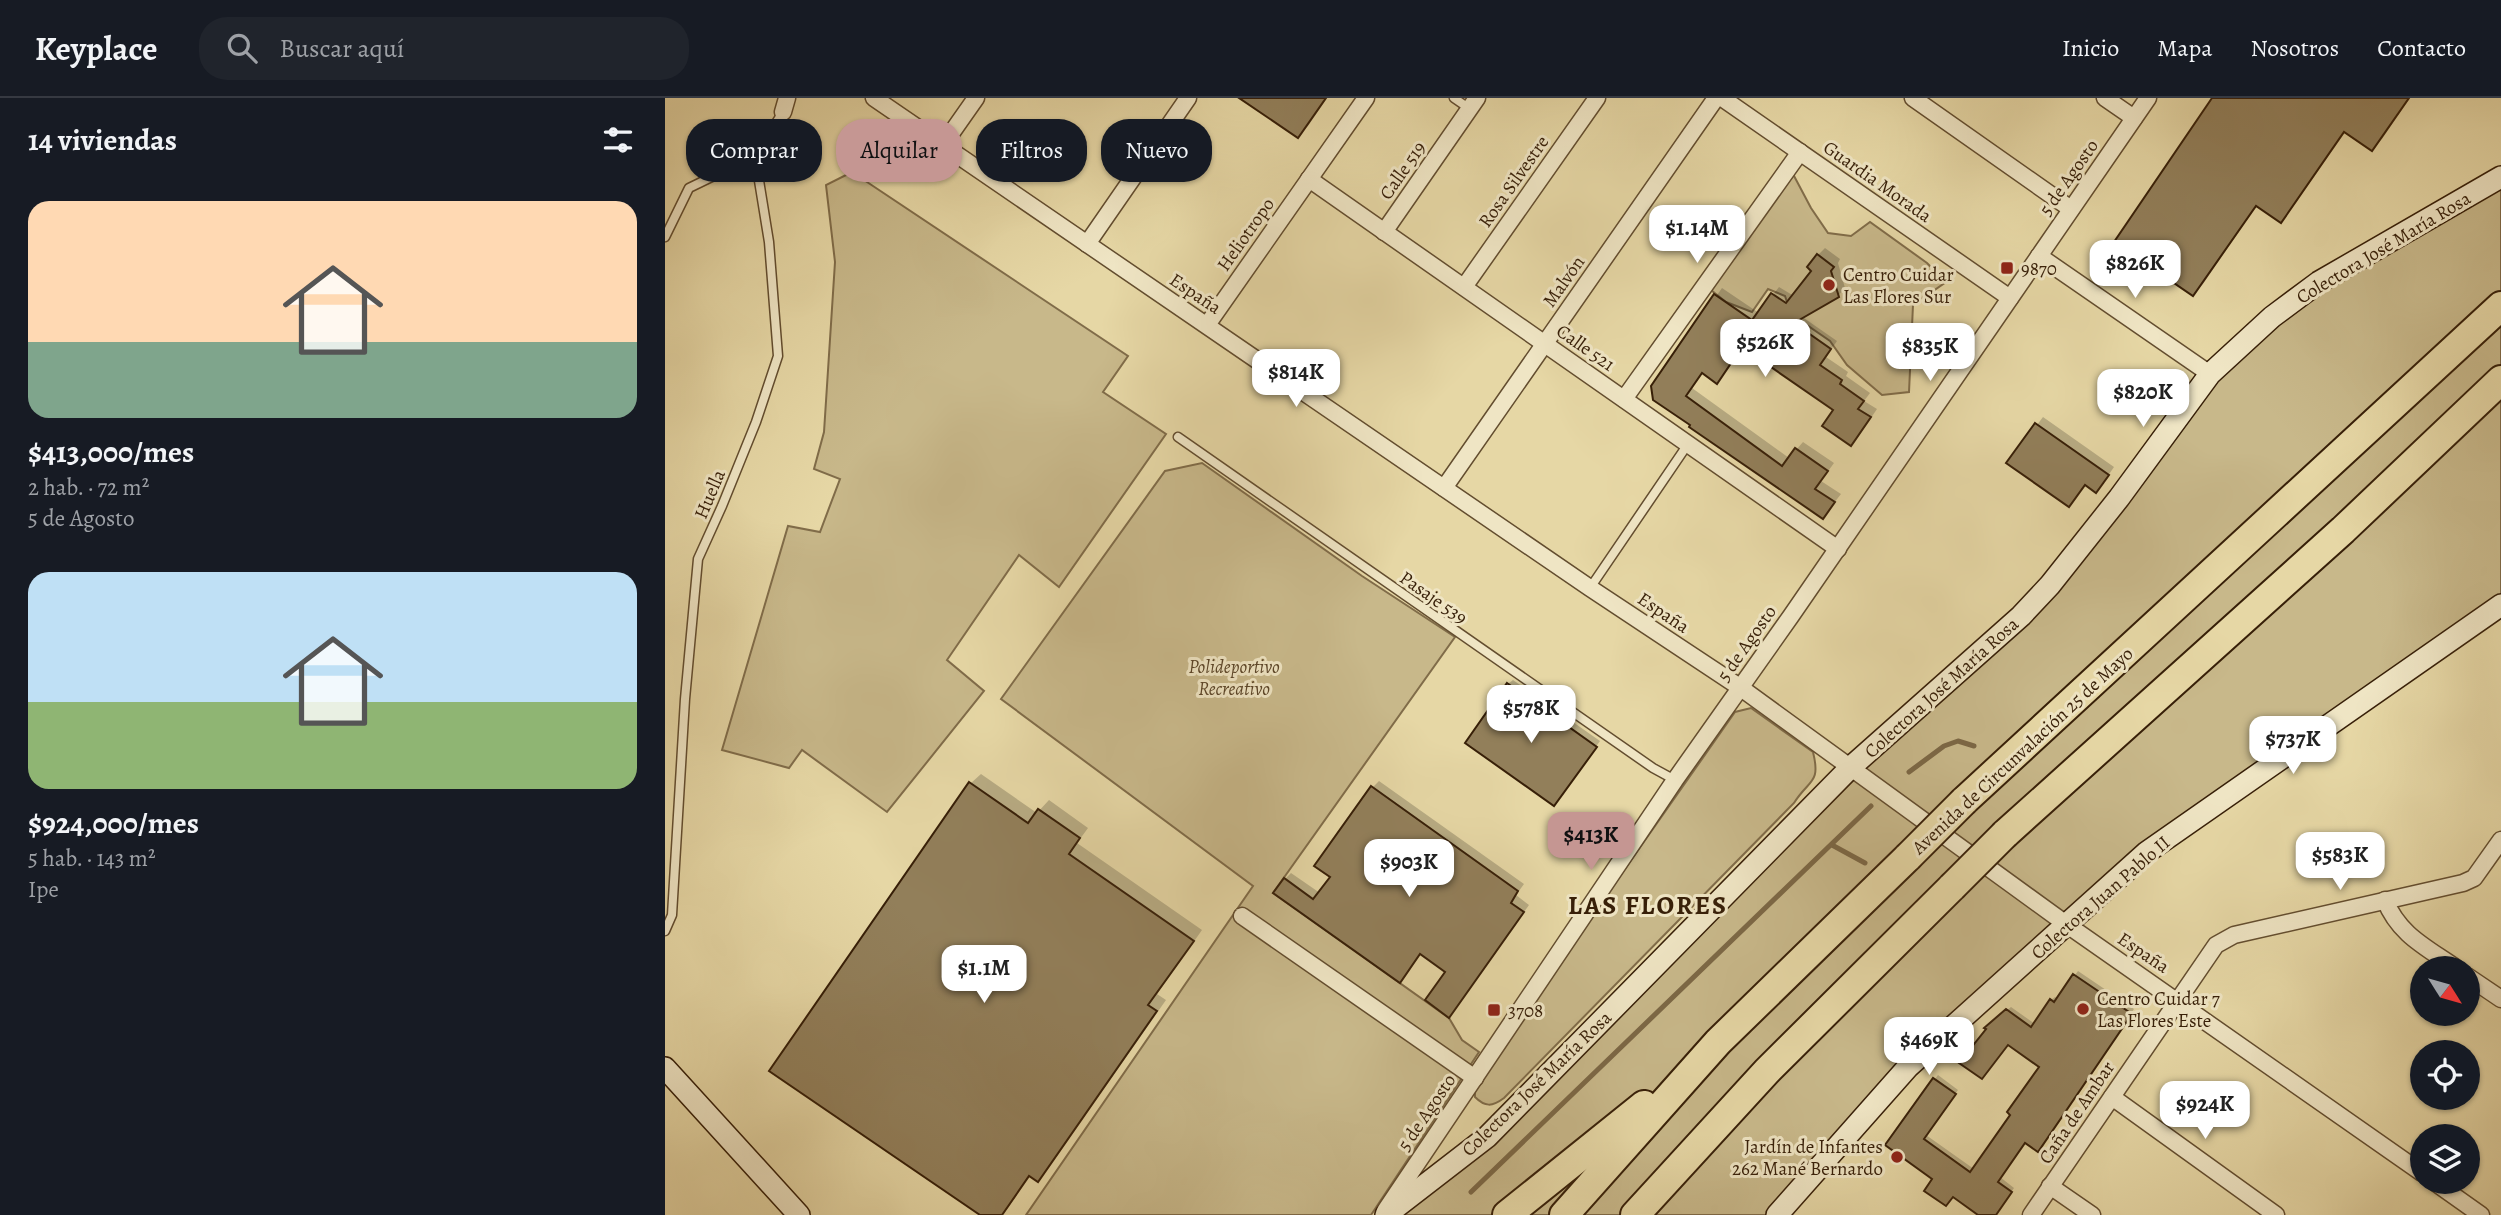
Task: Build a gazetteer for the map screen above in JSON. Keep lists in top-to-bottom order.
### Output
{
  "streets": {
    "highway": ["Avenida de Circunvalación 25 de Mayo"],
    "main road": ["Colectora José María Rosa", "Colectora Juan Pablo II"],
    "street": [
      "Calle 519",
      "5 de Agosto",
      "Rosa Silvestre",
      "Guardia Morada",
      "Heliotropo",
      "Malvón",
      "España",
      "Calle 521",
      "Caña de Ambar"
    ],
    "lane": ["Huella", "Pasaje 539"]
  },
  "crossings": [
    ["Calle 519", "Calle 521"],
    ["5 de Agosto", "Guardia Morada"],
    ["5 de Agosto", "Colectora José María Rosa"],
    ["5 de Agosto", "España"],
    ["5 de Agosto", "Calle 521"],
    ["5 de Agosto", "Pasaje 539"],
    ["Rosa Silvestre", "Calle 521"],
    ["Heliotropo", "España"],
    ["Heliotropo", "Calle 521"],
    ["Colectora José María Rosa", "España"],
    ["Malvón", "España"],
    ["Malvón", "Calle 521"],
    ["España", "Colectora Juan Pablo II"],
    ["España", "Caña de Ambar"]
  ],
  "districts": ["LAS FLORES"],
  "parks": ["Polideportivo Recreativo"],
  "places": {
    "transit": ["9870", "3708"],
    "other": ["Centro Cuidar Las Flores Sur", "Centro Cuidar 7 Las Flores Este", "Jardín de Infantes 262 Mané Bernardo"]
  },
  "north": "bottom right",
  "page": {
    "header": "Keyplace",
    "search": "Buscar aquí",
    "nav": [
      "Inicio",
      "Mapa",
      "Nosotros",
      "Contacto"
    ],
    "heading": "14 viviendas",
    "chip": [
      "Comprar",
      "Alquilar",
      "Filtros",
      "Nuevo"
    ],
    "list": [
      {
        "name": "$413,000/mes",
        "note": "2 hab. · 72 m² · 5 de Agosto"
      },
      {
        "name": "$924,000/mes",
        "note": "5 hab. · 143 m² · Ipe"
      }
    ],
    "price": [
      "$1.14M",
      "$826K",
      "$526K",
      "$835K",
      "$814K",
      "$820K",
      "$578K",
      "$737K",
      "$413K",
      "$583K",
      "$903K",
      "$1.1M",
      "$469K",
      "$924K"
    ]
  }
}
